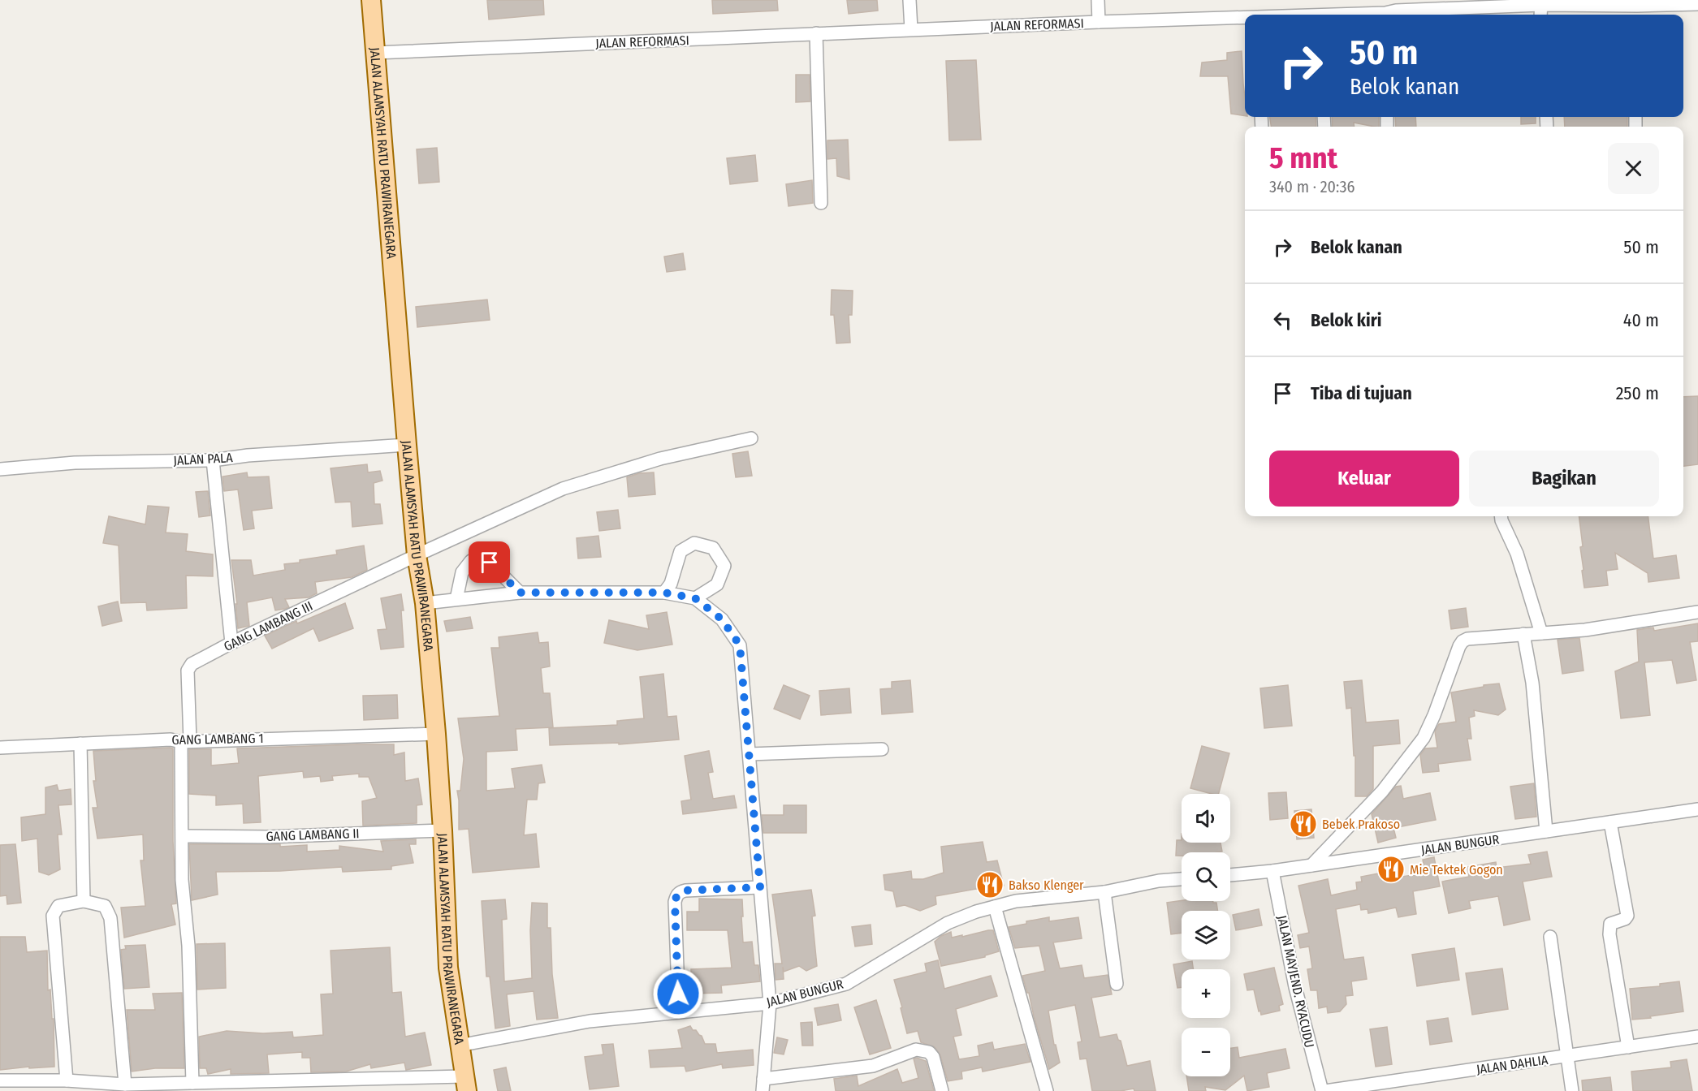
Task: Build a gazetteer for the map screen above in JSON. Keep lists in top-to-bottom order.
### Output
{
  "streets": {
    "main road": ["JALAN ALAMSYAH RATU PRAWIRANEGARA"],
    "street": [
      "JALAN REFORMASI",
      "JALAN PALA",
      "GANG LAMBANG III",
      "GANG LAMBANG 1",
      "GANG LAMBANG II",
      "JALAN BUNGUR",
      "JALAN MAYJEND. RYACUDU",
      "JALAN DAHLIA"
    ]
  },
  "crossings": [
    ["JALAN REFORMASI", "JALAN ALAMSYAH RATU PRAWIRANEGARA"],
    ["JALAN ALAMSYAH RATU PRAWIRANEGARA", "JALAN PALA"],
    ["JALAN ALAMSYAH RATU PRAWIRANEGARA", "GANG LAMBANG III"],
    ["JALAN ALAMSYAH RATU PRAWIRANEGARA", "GANG LAMBANG 1"],
    ["JALAN ALAMSYAH RATU PRAWIRANEGARA", "GANG LAMBANG II"],
    ["JALAN ALAMSYAH RATU PRAWIRANEGARA", "JALAN BUNGUR"],
    ["GANG LAMBANG III", "GANG LAMBANG 1"],
    ["JALAN BUNGUR", "JALAN MAYJEND. RYACUDU"]
  ],
  "places": {
    "restaurant": ["Bebek Prakoso", "Mie Tektek Gogon", "Bakso Klenger"]
  },
  "page": {
    "turn": ["50 m", "Belok kanan"],
    "heading": ["5 mnt", "340 m · 20:36"],
    "list": [
      {
        "name": "Belok kanan",
        "value": "50 m"
      },
      {
        "name": "Belok kiri",
        "value": "40 m"
      },
      {
        "name": "Tiba di tujuan",
        "value": "250 m"
      }
    ],
    "buttons": ["Keluar", "Bagikan"],
    "map_buttons": ["+", "−"]
  }
}
